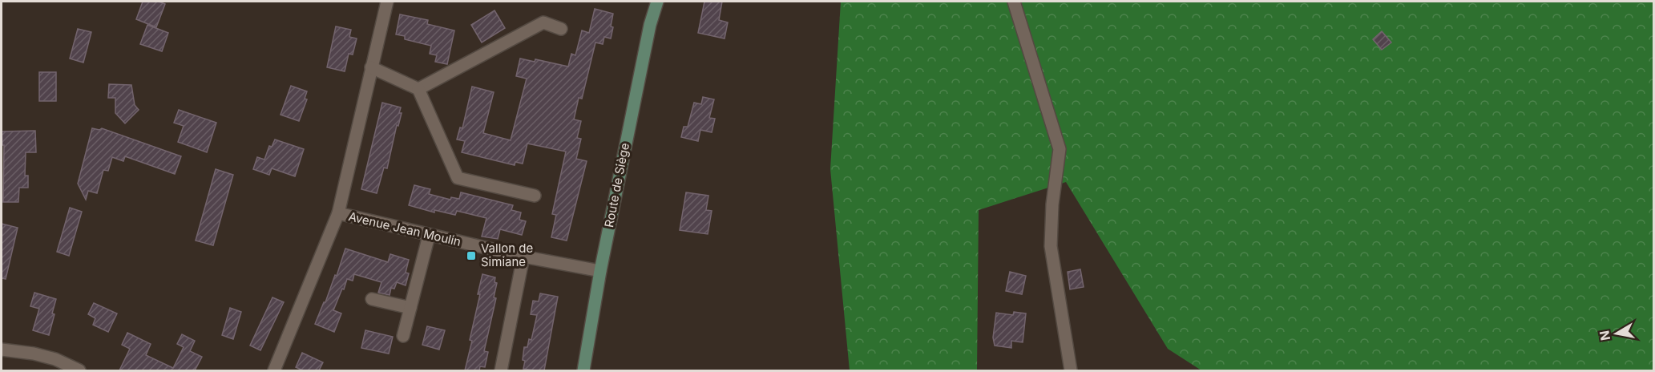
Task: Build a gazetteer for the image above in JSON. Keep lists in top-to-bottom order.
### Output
{
  "streets": {
    "street": ["Route de Siège", "Avenue Jean Moulin"]
  },
  "crossings": [
    ["Route de Siège", "Avenue Jean Moulin"]
  ],
  "places": {
    "transit": ["Vallon de Simiane"]
  },
  "north": "left"
}
